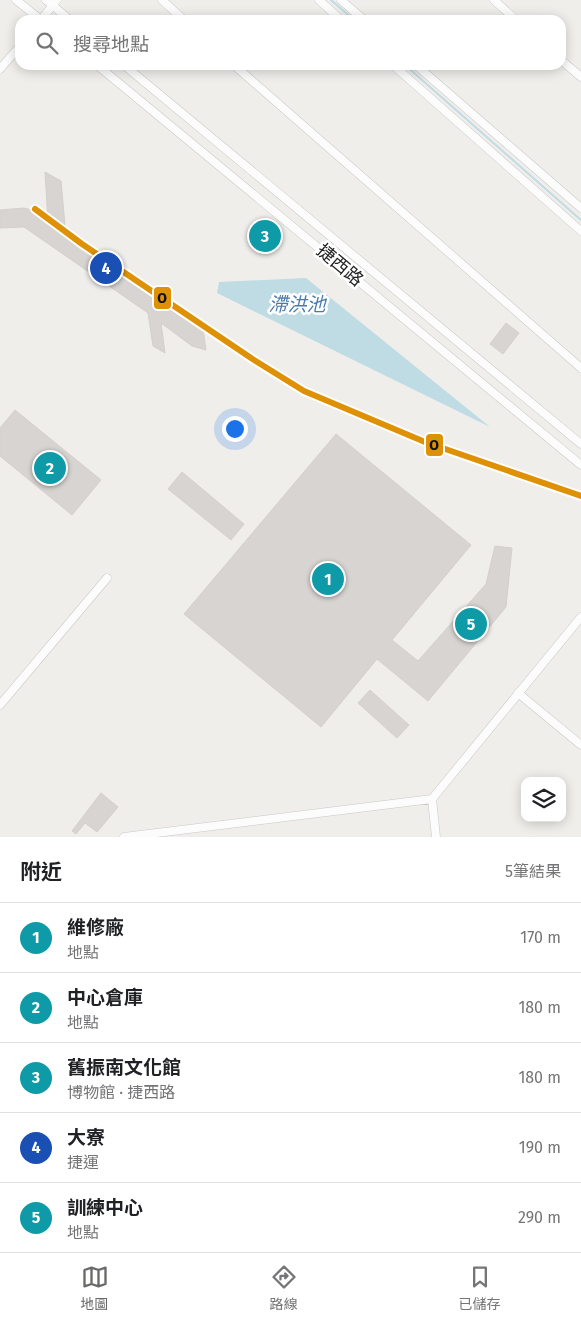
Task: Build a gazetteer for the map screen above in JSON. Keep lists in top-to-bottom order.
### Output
{
  "streets": {
    "street": ["捷西路"]
  },
  "water": ["滯洪池"],
  "lines": ["transit line O"],
  "page": {
    "search": "搜尋地點",
    "pins": [
      "3",
      "4",
      "2",
      "1",
      "5"
    ],
    "heading": ["附近", "5筆結果"],
    "list": [
      {
        "mark": "1",
        "name": "維修廠",
        "note": "地點",
        "value": "170 m"
      },
      {
        "mark": "2",
        "name": "中心倉庫",
        "note": "地點",
        "value": "180 m"
      },
      {
        "mark": "3",
        "name": "舊振南文化館",
        "note": "博物館 · 捷西路",
        "value": "180 m"
      },
      {
        "mark": "4",
        "name": "大寮",
        "note": "捷運",
        "value": "190 m"
      },
      {
        "mark": "5",
        "name": "訓練中心",
        "note": "地點",
        "value": "290 m"
      }
    ],
    "nav": ["地圖", "路線", "已儲存"]
  }
}
